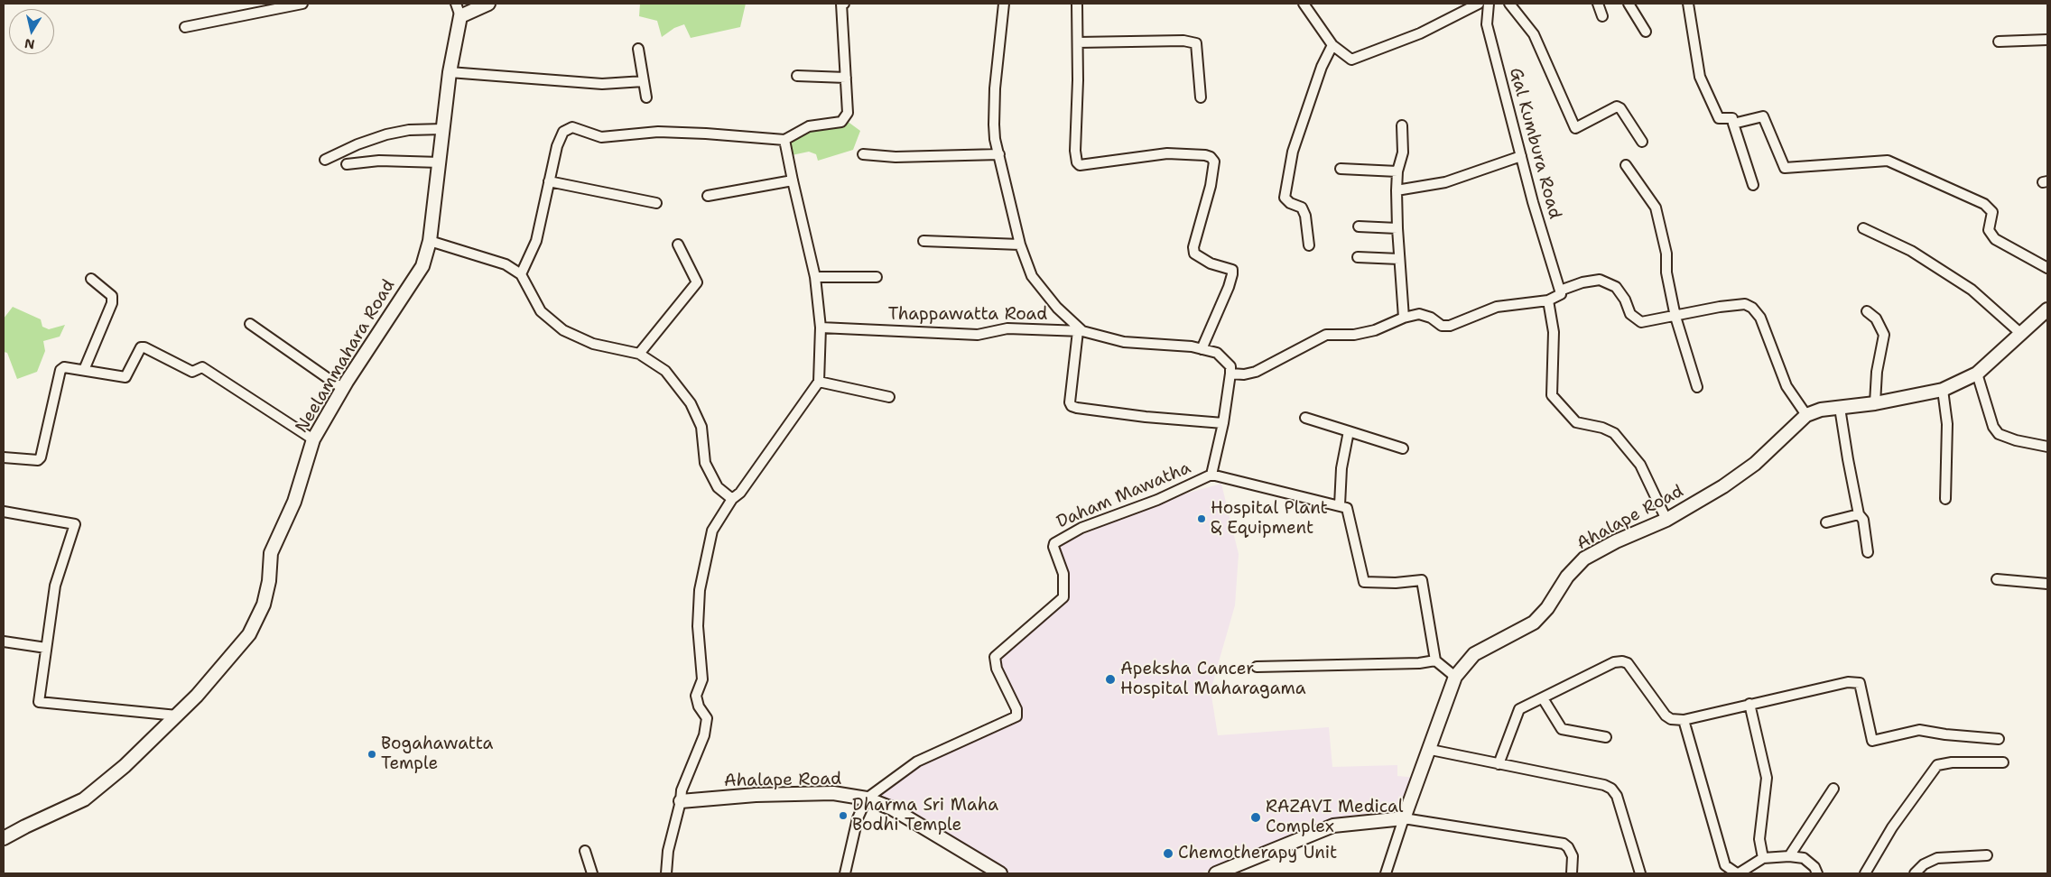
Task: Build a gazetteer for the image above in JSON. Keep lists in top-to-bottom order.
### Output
{
  "streets": {
    "street": [
      "Gal Kumbura Road",
      "Thappawatta Road",
      "Neelammahara Road",
      "Daham Mawatha",
      "Ahalape Road"
    ]
  },
  "crossings": [
    ["Daham Mawatha", "Ahalape Road"]
  ],
  "places": [
    "Hospital Plant & Equipment",
    "Apeksha Cancer Hospital Maharagama",
    "Bogahawatta Temple",
    "Dharma Sri Maha Bodhi Temple",
    "RAZAVI Medical Complex",
    "Chemotherapy Unit"
  ],
  "north": "bottom"
}
